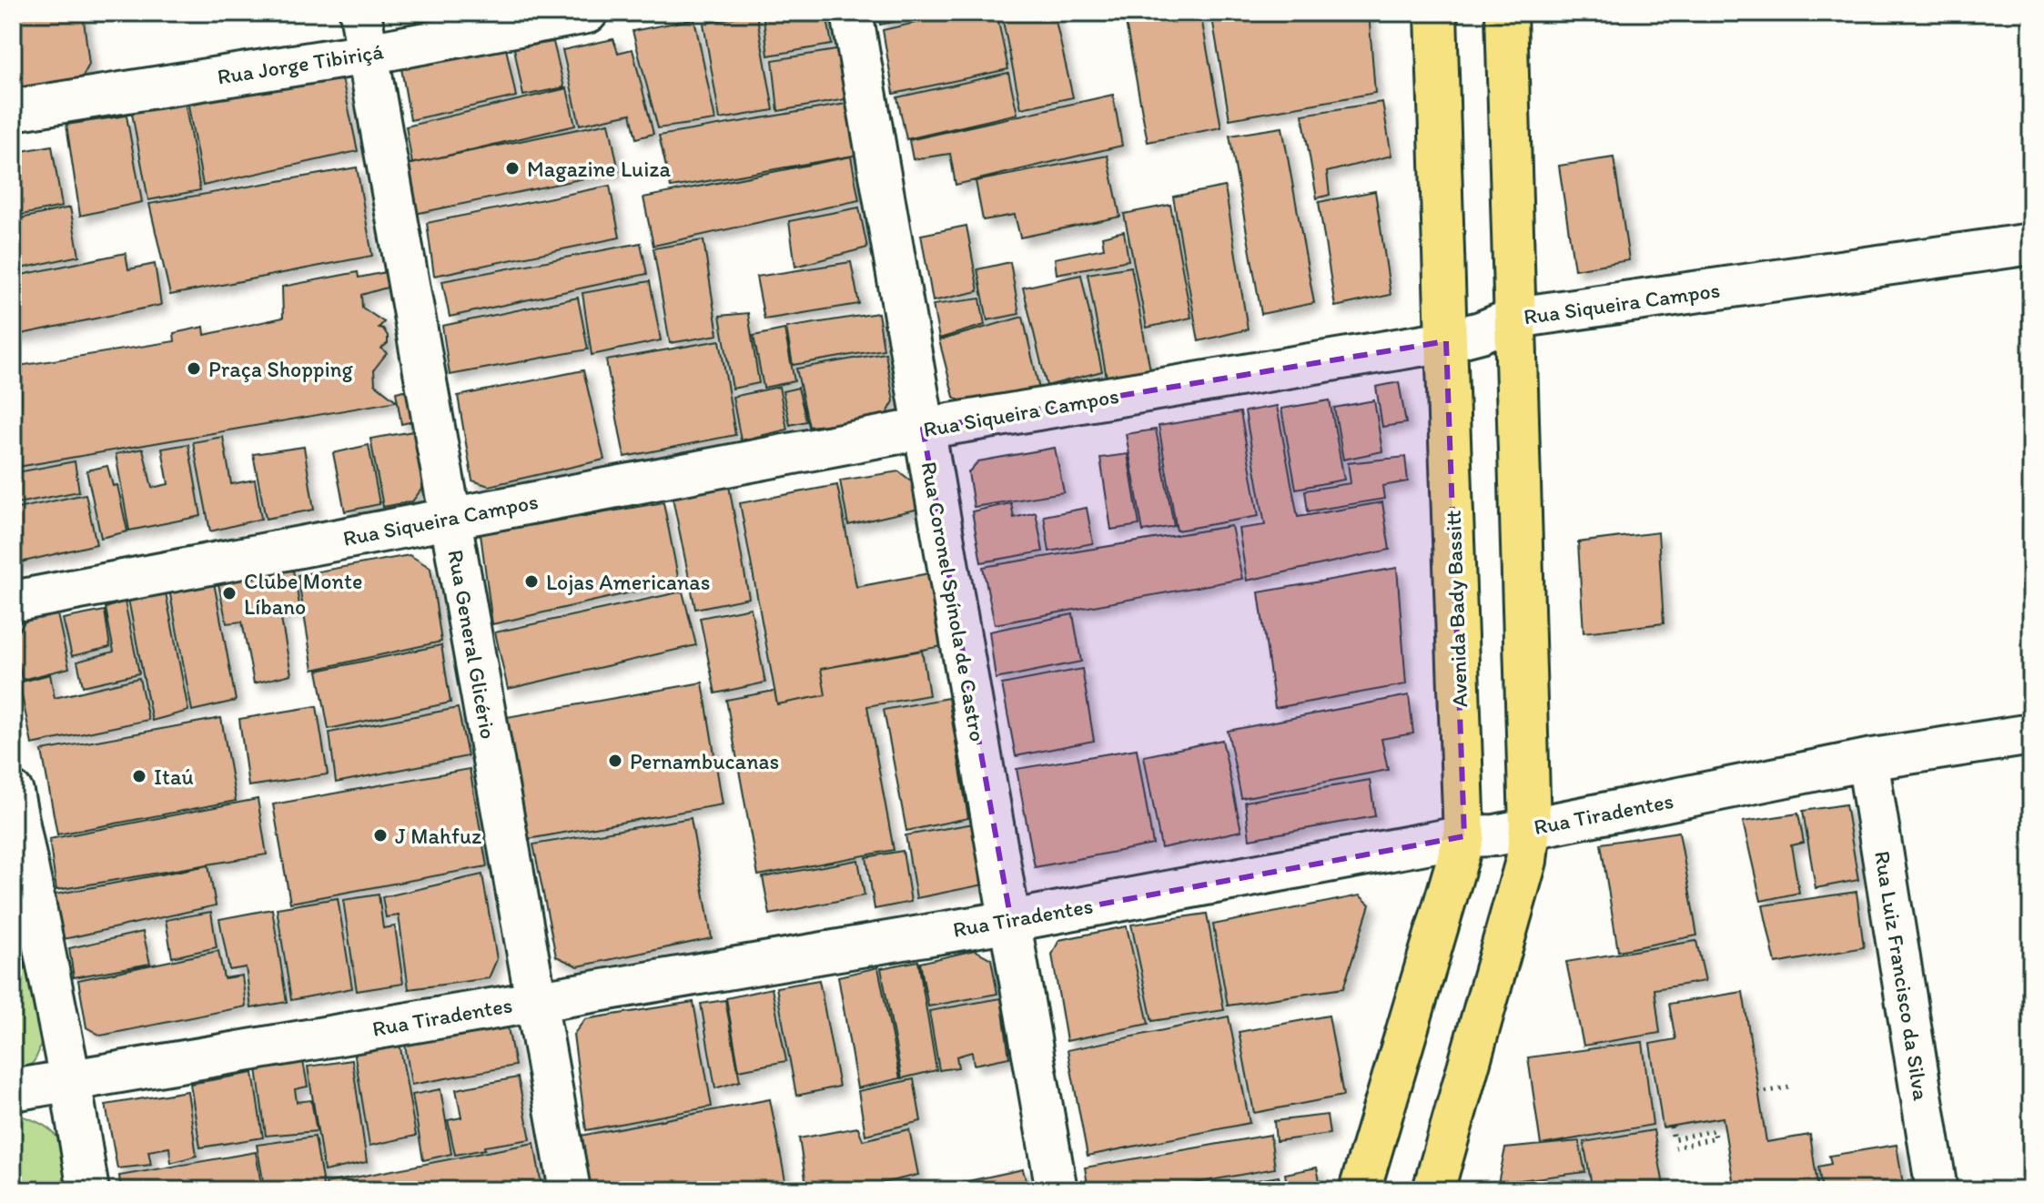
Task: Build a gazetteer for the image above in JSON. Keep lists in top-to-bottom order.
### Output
{
  "streets": {
    "main road": ["Avenida Bady Bassitt"],
    "street": [
      "Rua Jorge Tibiriçá",
      "Rua Siqueira Campos",
      "Rua Coronel Spínola de Castro",
      "Rua General Glicério",
      "Rua Tiradentes",
      "Rua Luiz Francisco da Silva"
    ]
  },
  "crossings": [
    ["Rua Jorge Tibiriçá", "Rua General Glicério"],
    ["Rua Siqueira Campos", "Rua Coronel Spínola de Castro"],
    ["Rua Siqueira Campos", "Avenida Bady Bassitt"],
    ["Rua Siqueira Campos", "Rua General Glicério"],
    ["Rua Coronel Spínola de Castro", "Rua Tiradentes"],
    ["Avenida Bady Bassitt", "Rua Tiradentes"],
    ["Rua General Glicério", "Rua Tiradentes"],
    ["Rua Tiradentes", "Rua Luiz Francisco da Silva"]
  ],
  "places": [
    "Magazine Luiza",
    "Praça Shopping",
    "Lojas Americanas",
    "Clube Monte Líbano",
    "Pernambucanas",
    "Itaú",
    "J Mahfuz"
  ]
}
